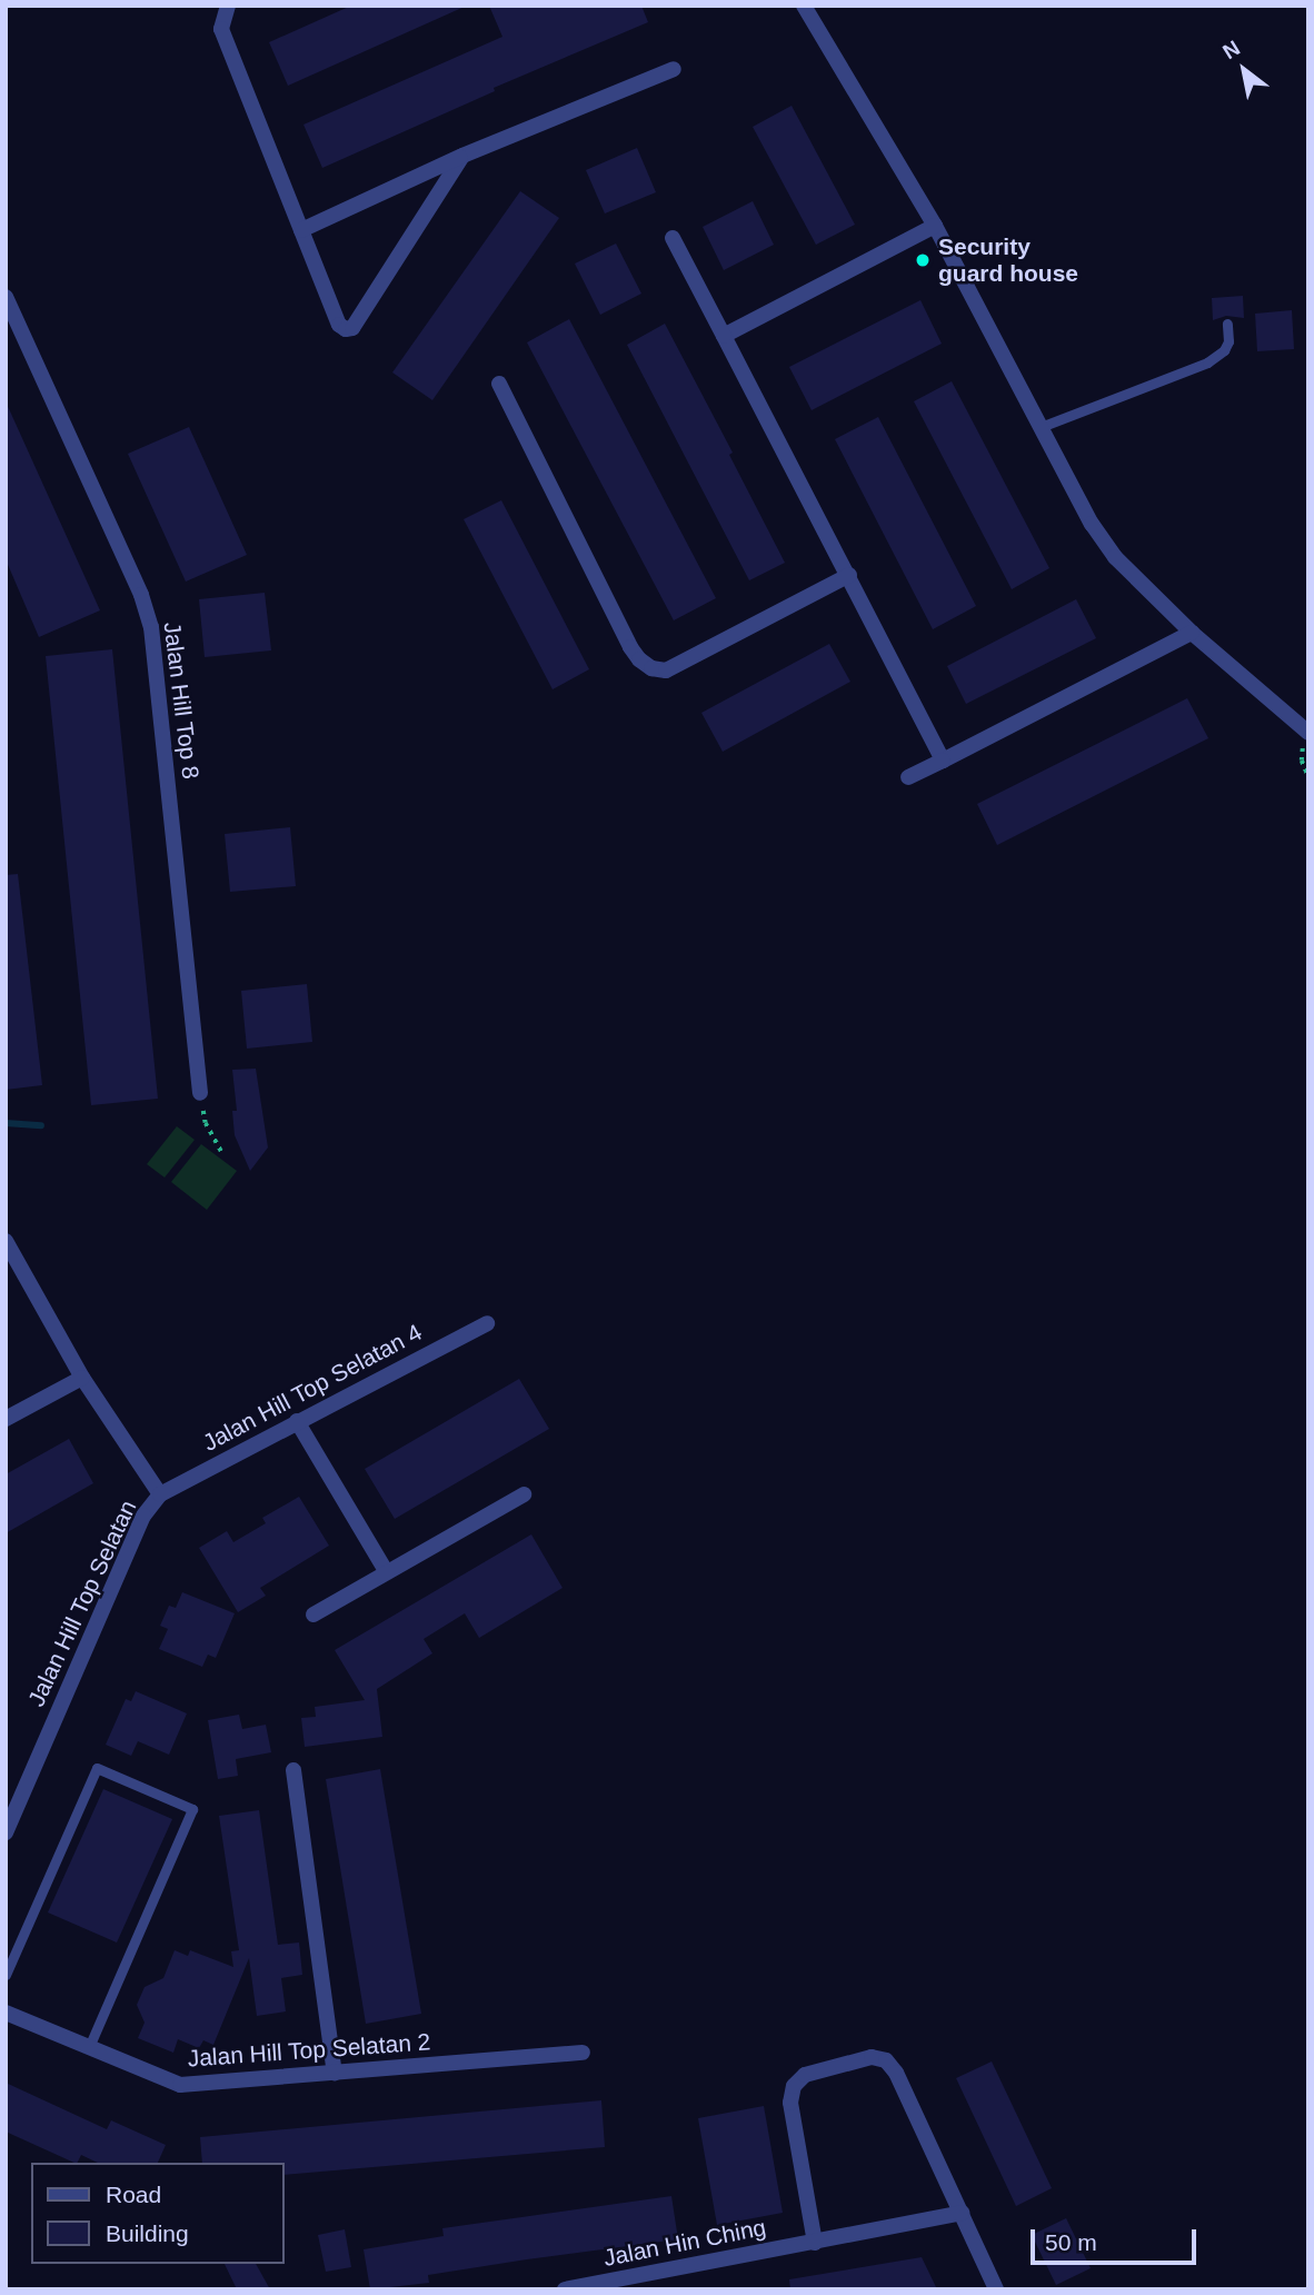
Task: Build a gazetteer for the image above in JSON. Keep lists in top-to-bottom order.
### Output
{
  "streets": {
    "street": [
      "Jalan Hill Top 8",
      "Jalan Hill Top Selatan 4",
      "Jalan Hill Top Selatan",
      "Jalan Hill Top Selatan 2",
      "Jalan Hin Ching"
    ]
  },
  "crossings": [
    ["Jalan Hill Top Selatan 4", "Jalan Hill Top Selatan"]
  ],
  "places": ["Security guard house"],
  "legend": ["Road", "Building"],
  "scale_bar": "50 m",
  "north": "top left"
}
